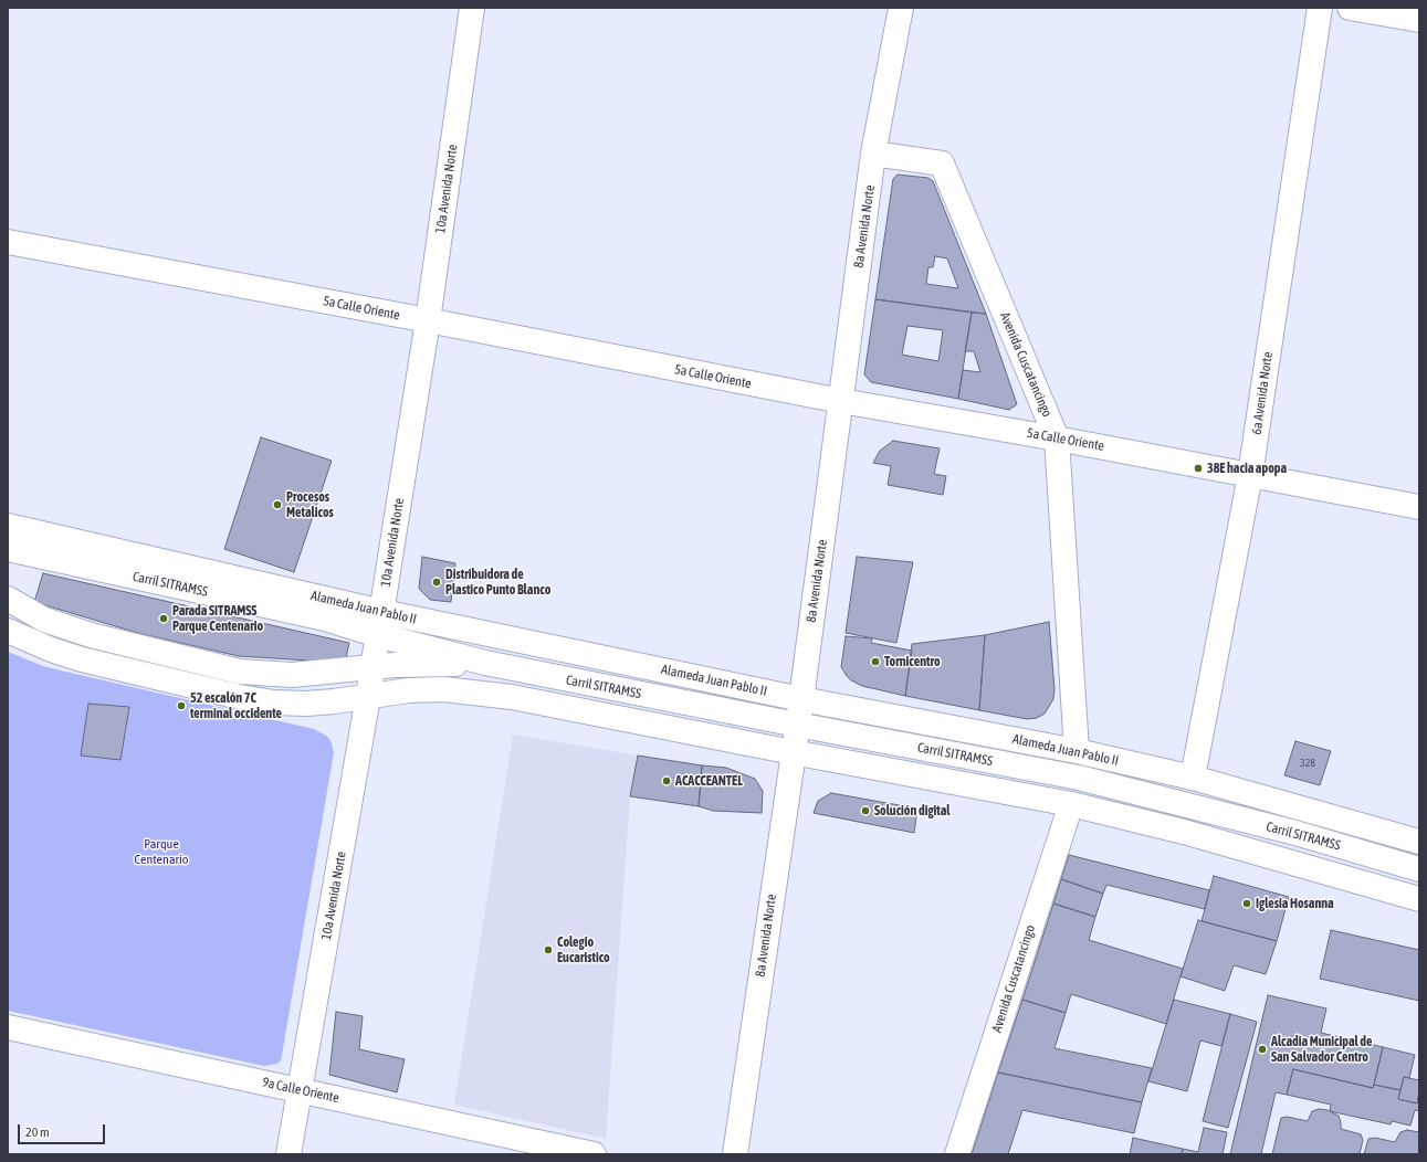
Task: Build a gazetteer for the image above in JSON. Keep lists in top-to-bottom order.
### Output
{
  "streets": {
    "street": [
      "10a Avenida Norte",
      "8a Avenida Norte",
      "5a Calle Oriente",
      "Avenida Cuscatancingo",
      "6a Avenida Norte",
      "Carril SITRAMSS",
      "Alameda Juan Pablo II",
      "9a Calle Oriente"
    ]
  },
  "crossings": [
    ["10a Avenida Norte", "5a Calle Oriente"],
    ["10a Avenida Norte", "Carril SITRAMSS"],
    ["10a Avenida Norte", "Alameda Juan Pablo II"],
    ["10a Avenida Norte", "9a Calle Oriente"],
    ["8a Avenida Norte", "5a Calle Oriente"],
    ["8a Avenida Norte", "Avenida Cuscatancingo"],
    ["8a Avenida Norte", "Carril SITRAMSS"],
    ["8a Avenida Norte", "Alameda Juan Pablo II"],
    ["5a Calle Oriente", "Avenida Cuscatancingo"],
    ["5a Calle Oriente", "6a Avenida Norte"],
    ["Avenida Cuscatancingo", "Alameda Juan Pablo II"],
    ["6a Avenida Norte", "Alameda Juan Pablo II"],
    ["Carril SITRAMSS", "Alameda Juan Pablo II"]
  ],
  "parks": ["Parque Centenario"],
  "places": [
    "38E hacia apopa",
    "Procesos Metalicos",
    "Distribuidora de Plastico Punto Blanco",
    "Parada SITRAMSS Parque Centenario",
    "Tornicentro",
    "52 escalón 7C terminal occidente",
    "ACACCEANTEL",
    "Solución digital",
    "Iglesia Hosanna",
    "Colegio Eucaristico",
    "Alcadia Municipal de San Salvador Centro"
  ],
  "house_numbers": ["328"],
  "scale_bar": "20 m"
}
